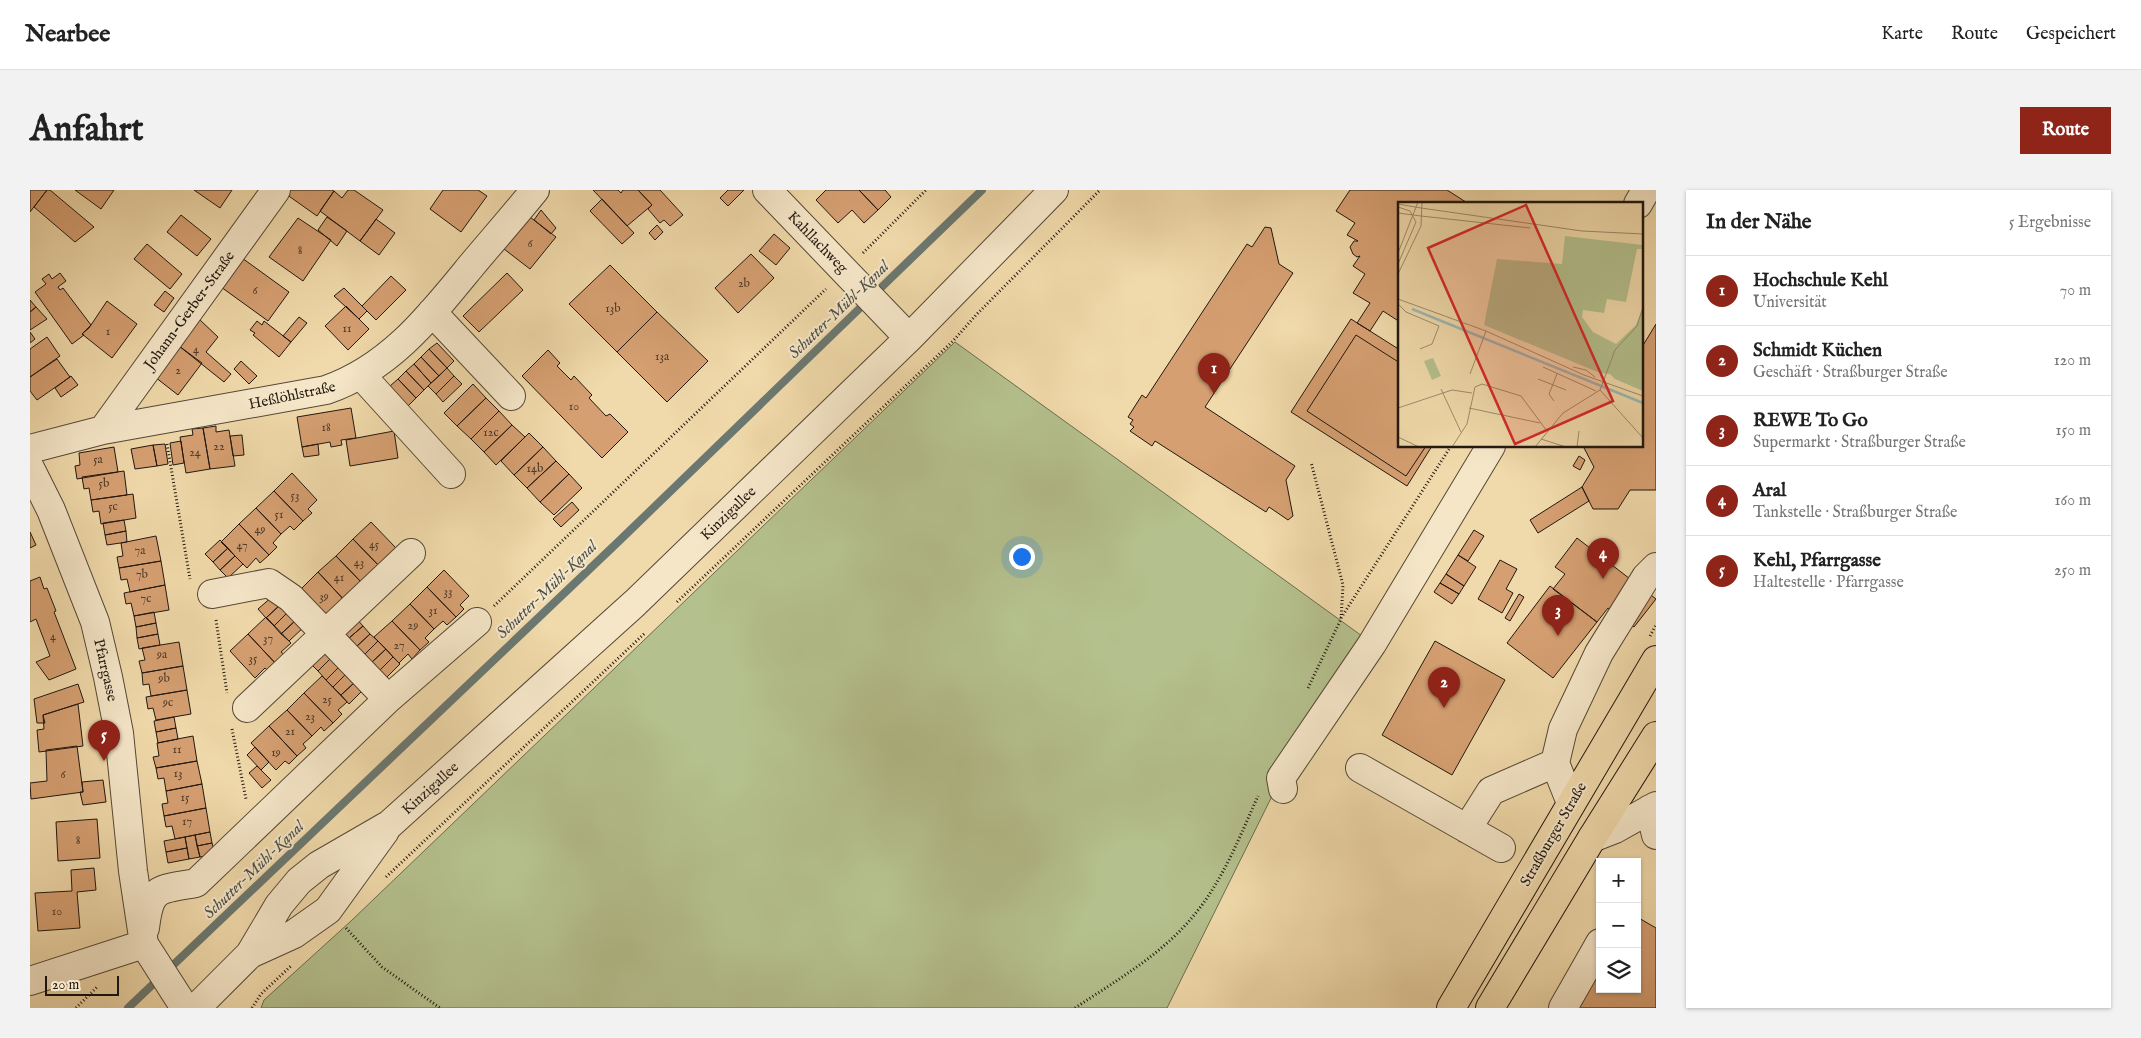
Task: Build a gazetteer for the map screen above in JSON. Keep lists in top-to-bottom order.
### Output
{
  "streets": {
    "highway": ["Straßburger Straße"],
    "street": [
      "Kahllachweg",
      "Johann-Gerber-Straße",
      "Heßlöhlstraße",
      "Kinzigallee",
      "Pfarrgasse"
    ]
  },
  "crossings": [
    ["Kahllachweg", "Kinzigallee"],
    ["Johann-Gerber-Straße", "Heßlöhlstraße"]
  ],
  "water": ["Schutter-Mühl-Kanal"],
  "house_numbers": [
    "6",
    "8",
    "2b",
    "6",
    "13b",
    "11",
    "1",
    "4",
    "13a",
    "2",
    "10",
    "18",
    "12c",
    "22",
    "24",
    "5a",
    "14b",
    "5b",
    "53",
    "5c",
    "51",
    "49",
    "45",
    "47",
    "7a",
    "43",
    "7b",
    "41",
    "33",
    "39",
    "7c",
    "31",
    "29",
    "4",
    "37",
    "27",
    "9a",
    "35",
    "9b",
    "25",
    "9c",
    "23",
    "21",
    "11",
    "19",
    "13",
    "6",
    "15",
    "17",
    "8",
    "10"
  ],
  "scale_bar": "20 m",
  "page": {
    "header": "Nearbee",
    "nav": ["Karte", "Route", "Gespeichert"],
    "buttons": "Route",
    "title": "Anfahrt",
    "heading": ["In der Nähe", "5 Ergebnisse"],
    "list": [
      {
        "mark": "1",
        "name": "Hochschule Kehl",
        "note": "Universität",
        "value": "70 m"
      },
      {
        "mark": "2",
        "name": "Schmidt Küchen",
        "note": "Geschäft · Straßburger Straße",
        "value": "120 m"
      },
      {
        "mark": "3",
        "name": "REWE To Go",
        "note": "Supermarkt · Straßburger Straße",
        "value": "150 m"
      },
      {
        "mark": "4",
        "name": "Aral",
        "note": "Tankstelle · Straßburger Straße",
        "value": "160 m"
      },
      {
        "mark": "5",
        "name": "Kehl, Pfarrgasse",
        "note": "Haltestelle · Pfarrgasse",
        "value": "250 m"
      }
    ],
    "pins": [
      "1",
      "4",
      "3",
      "2",
      "5"
    ],
    "map_buttons": ["+", "−"],
    "scale": "20 m"
  }
}
